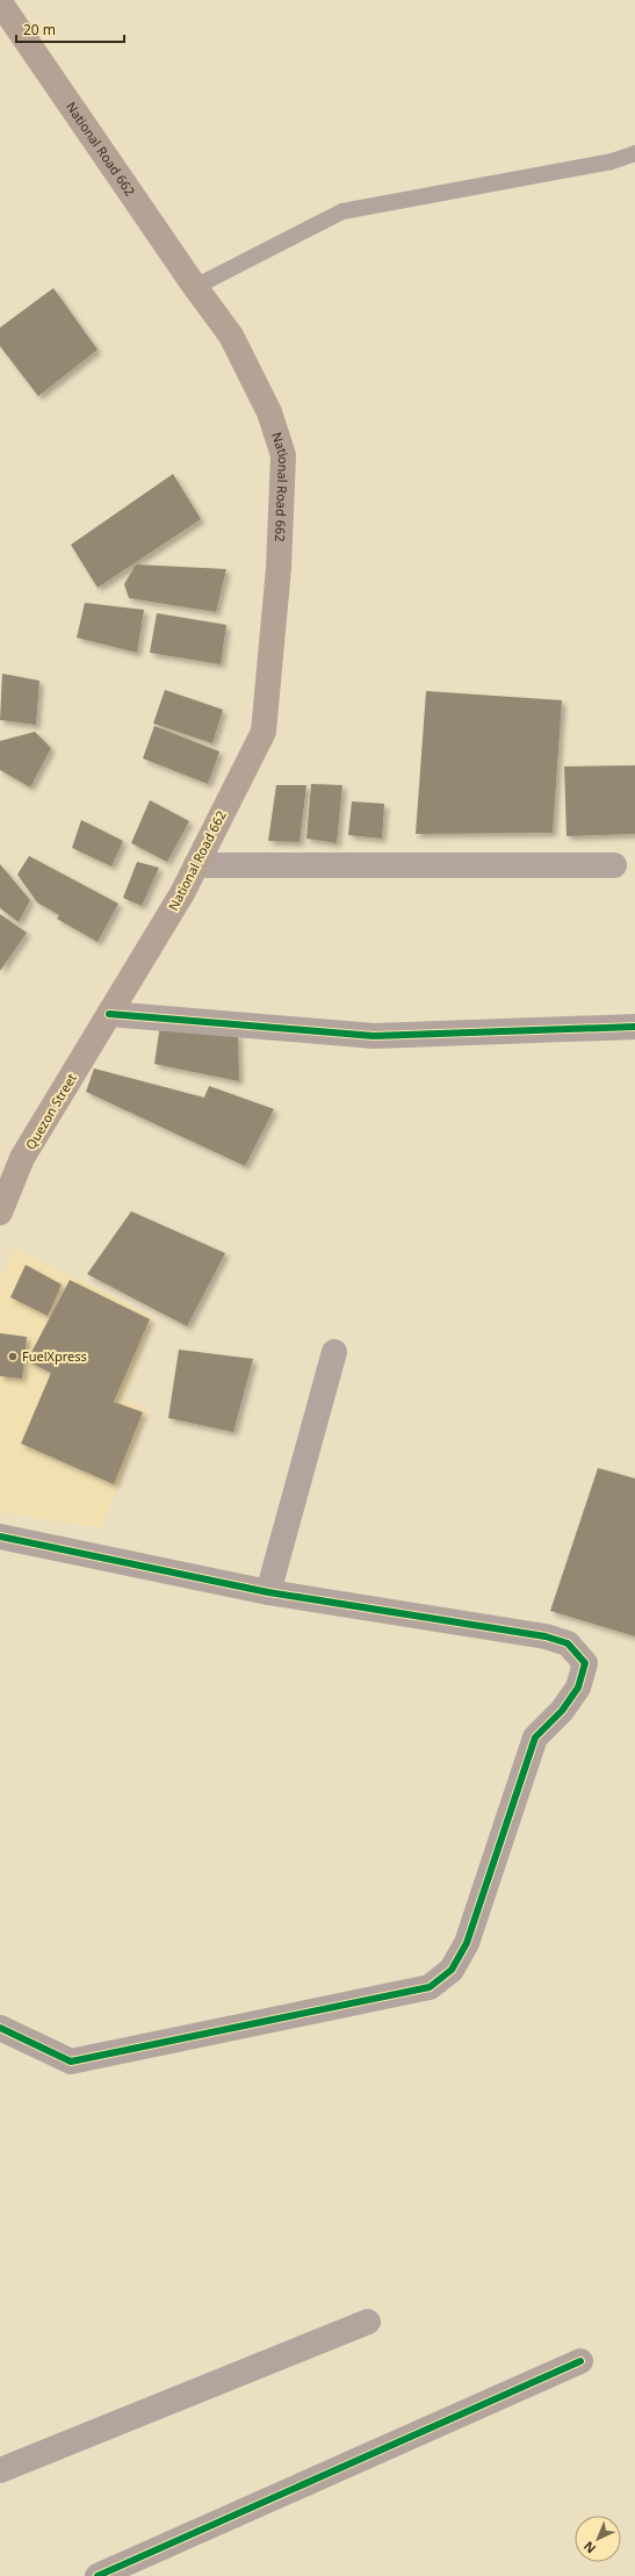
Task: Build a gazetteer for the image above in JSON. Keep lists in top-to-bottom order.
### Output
{
  "streets": {
    "main road": ["National Road 662", "Quezon Street"]
  },
  "crossings": [
    ["National Road 662", "Quezon Street"]
  ],
  "places": ["FuelXpress"],
  "scale_bar": "20 m",
  "north": "bottom left"
}
